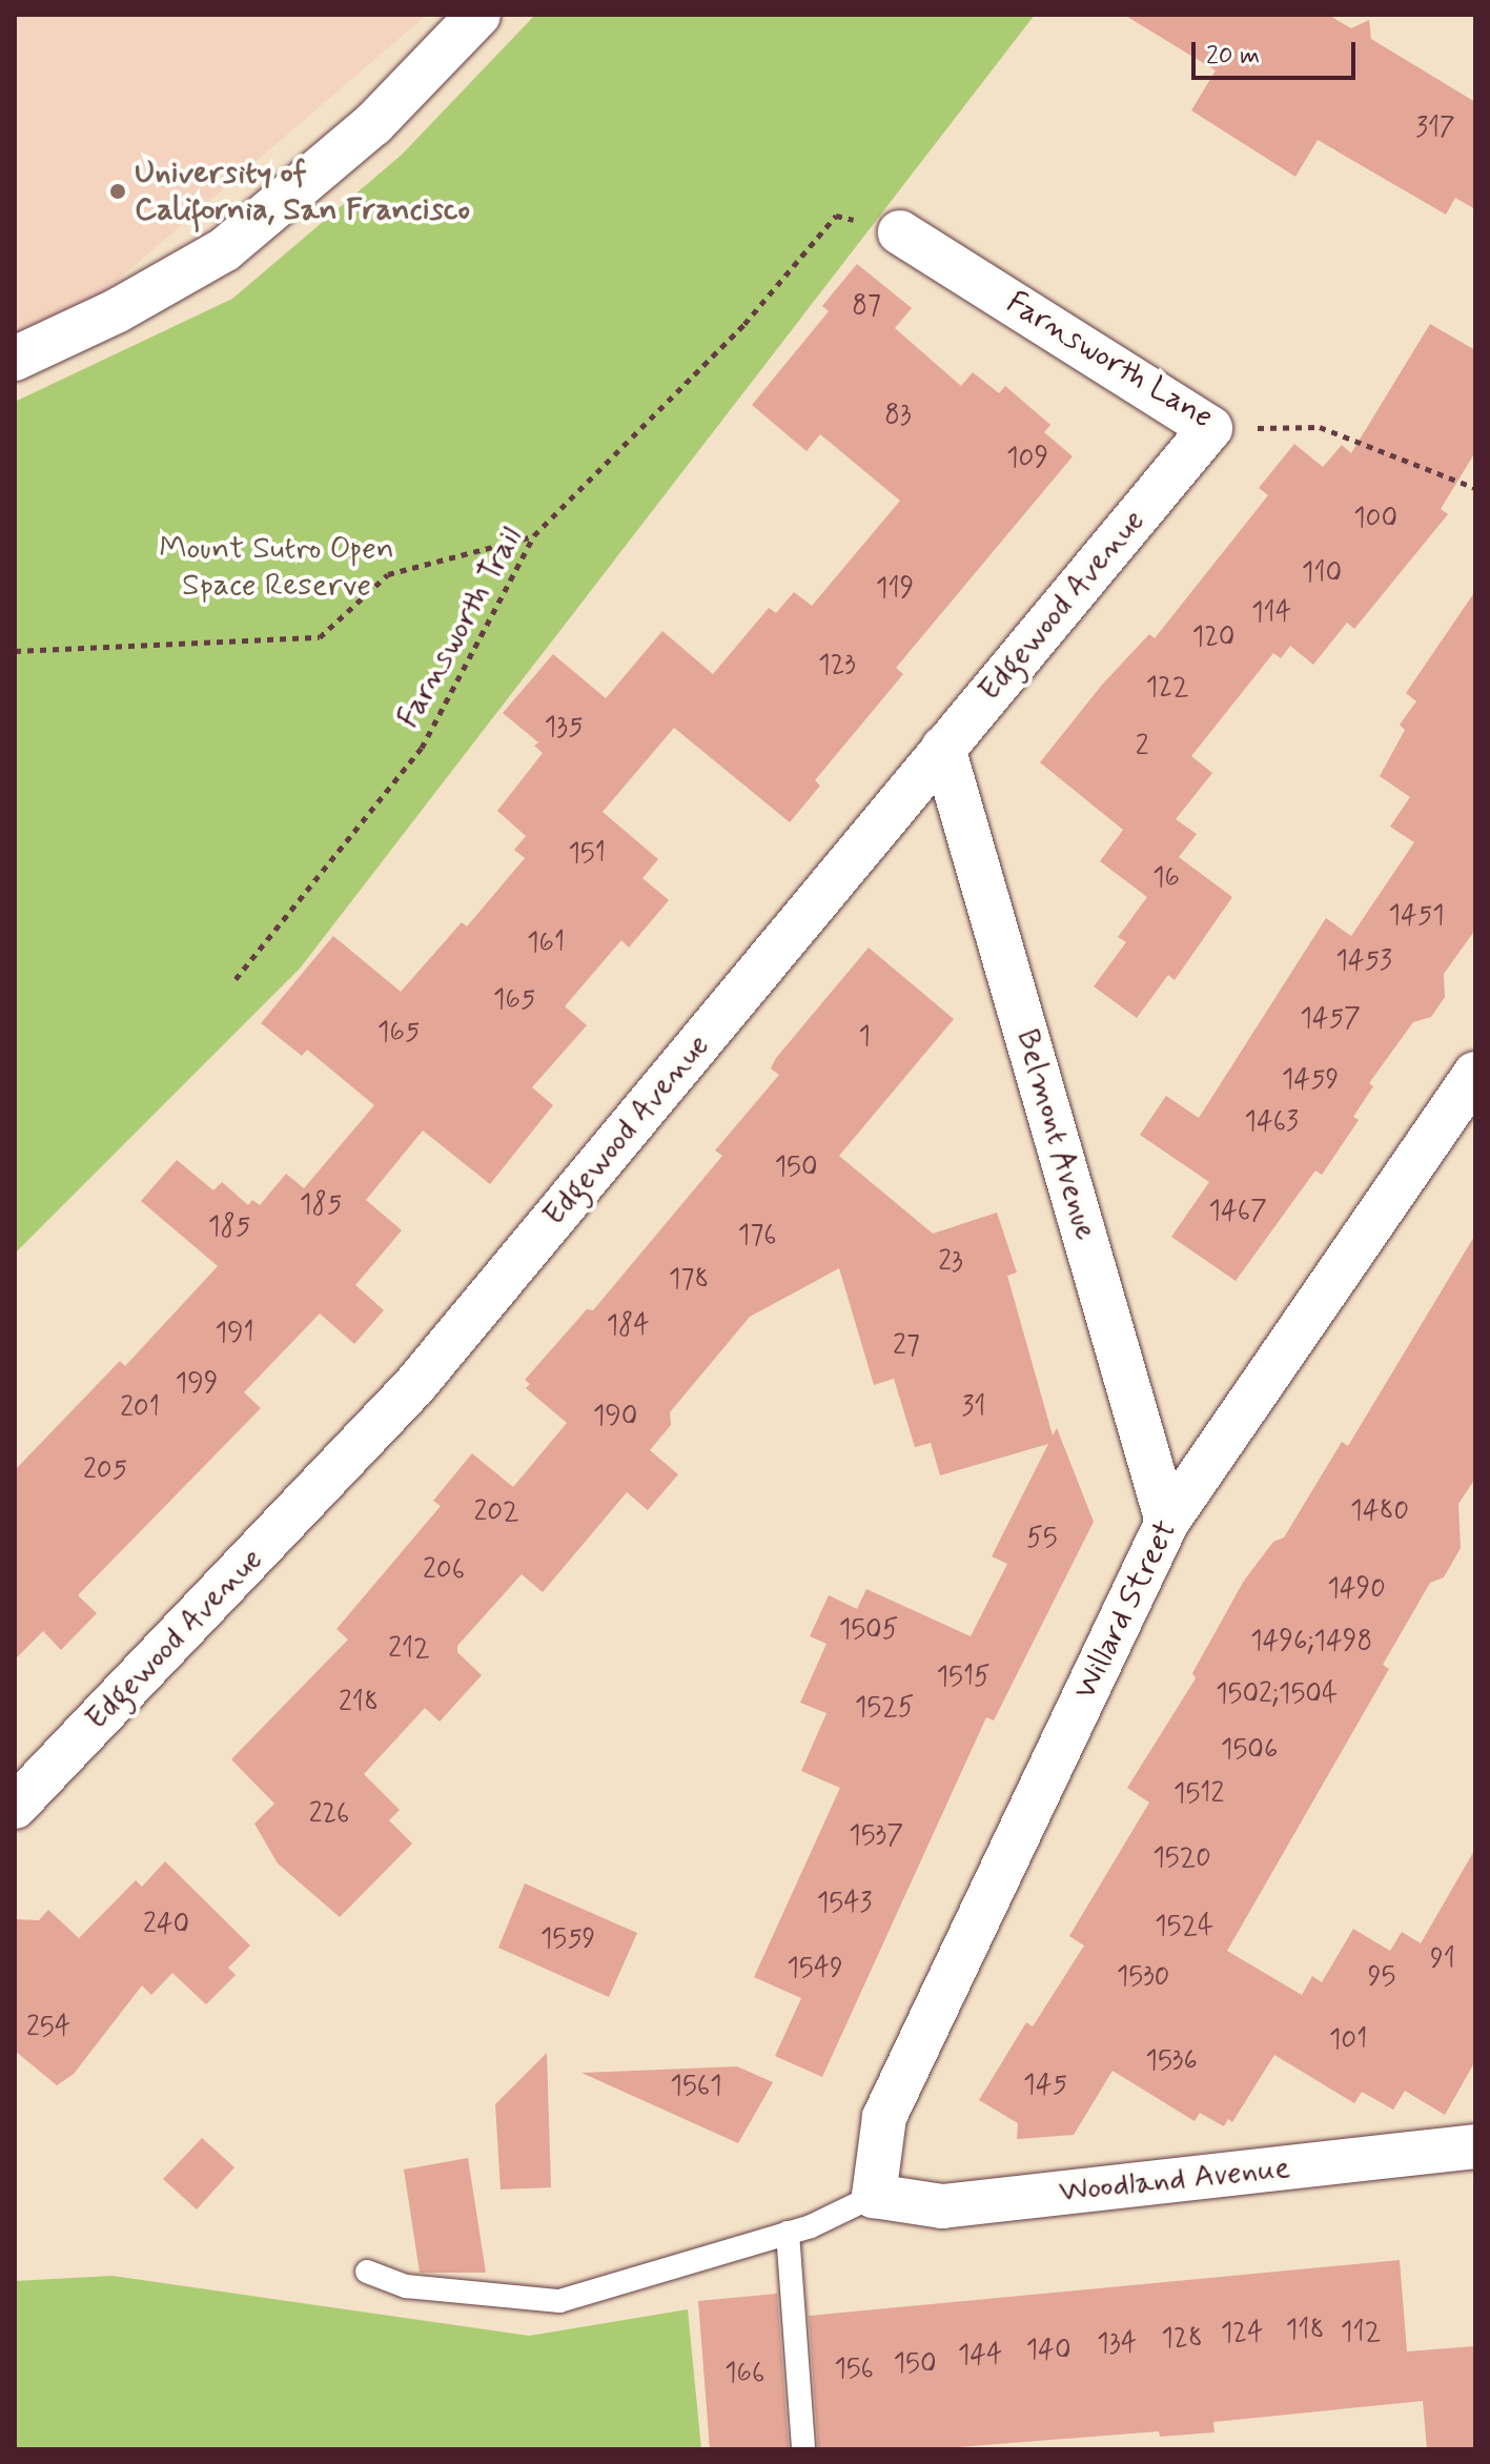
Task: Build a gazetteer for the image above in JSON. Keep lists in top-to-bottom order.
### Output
{
  "streets": {
    "street": [
      "Farnsworth Lane",
      "Edgewood Avenue",
      "Belmont Avenue",
      "Willard Street",
      "Woodland Avenue"
    ],
    "path": ["Farnsworth Trail"]
  },
  "crossings": [
    ["Farnsworth Lane", "Edgewood Avenue"],
    ["Farnsworth Lane", "Farnsworth Trail"],
    ["Edgewood Avenue", "Belmont Avenue"],
    ["Belmont Avenue", "Willard Street"],
    ["Willard Street", "Woodland Avenue"]
  ],
  "parks": ["Mount Sutro Open Space Reserve"],
  "places": ["University of California, San Francisco"],
  "house_numbers": [
    "317",
    "87",
    "83",
    "109",
    "100",
    "110",
    "119",
    "114",
    "120",
    "123",
    "122",
    "135",
    "2",
    "151",
    "16",
    "1451",
    "161",
    "1453",
    "165",
    "1457",
    "165",
    "1",
    "1459",
    "1463",
    "150",
    "185",
    "1467",
    "185",
    "176",
    "23",
    "178",
    "184",
    "191",
    "27",
    "199",
    "31",
    "201",
    "190",
    "205",
    "1480",
    "202",
    "55",
    "206",
    "1490",
    "1505",
    "1496;1498",
    "212",
    "1515",
    "1502;1504",
    "218",
    "1525",
    "1506",
    "1512",
    "226",
    "1537",
    "1520",
    "1543",
    "240",
    "1524",
    "1559",
    "91",
    "1549",
    "1530",
    "95",
    "254",
    "101",
    "1536",
    "145",
    "1561",
    "118",
    "112",
    "124",
    "128",
    "134",
    "140",
    "144",
    "150",
    "156",
    "166"
  ],
  "scale_bar": "20 m"
}
